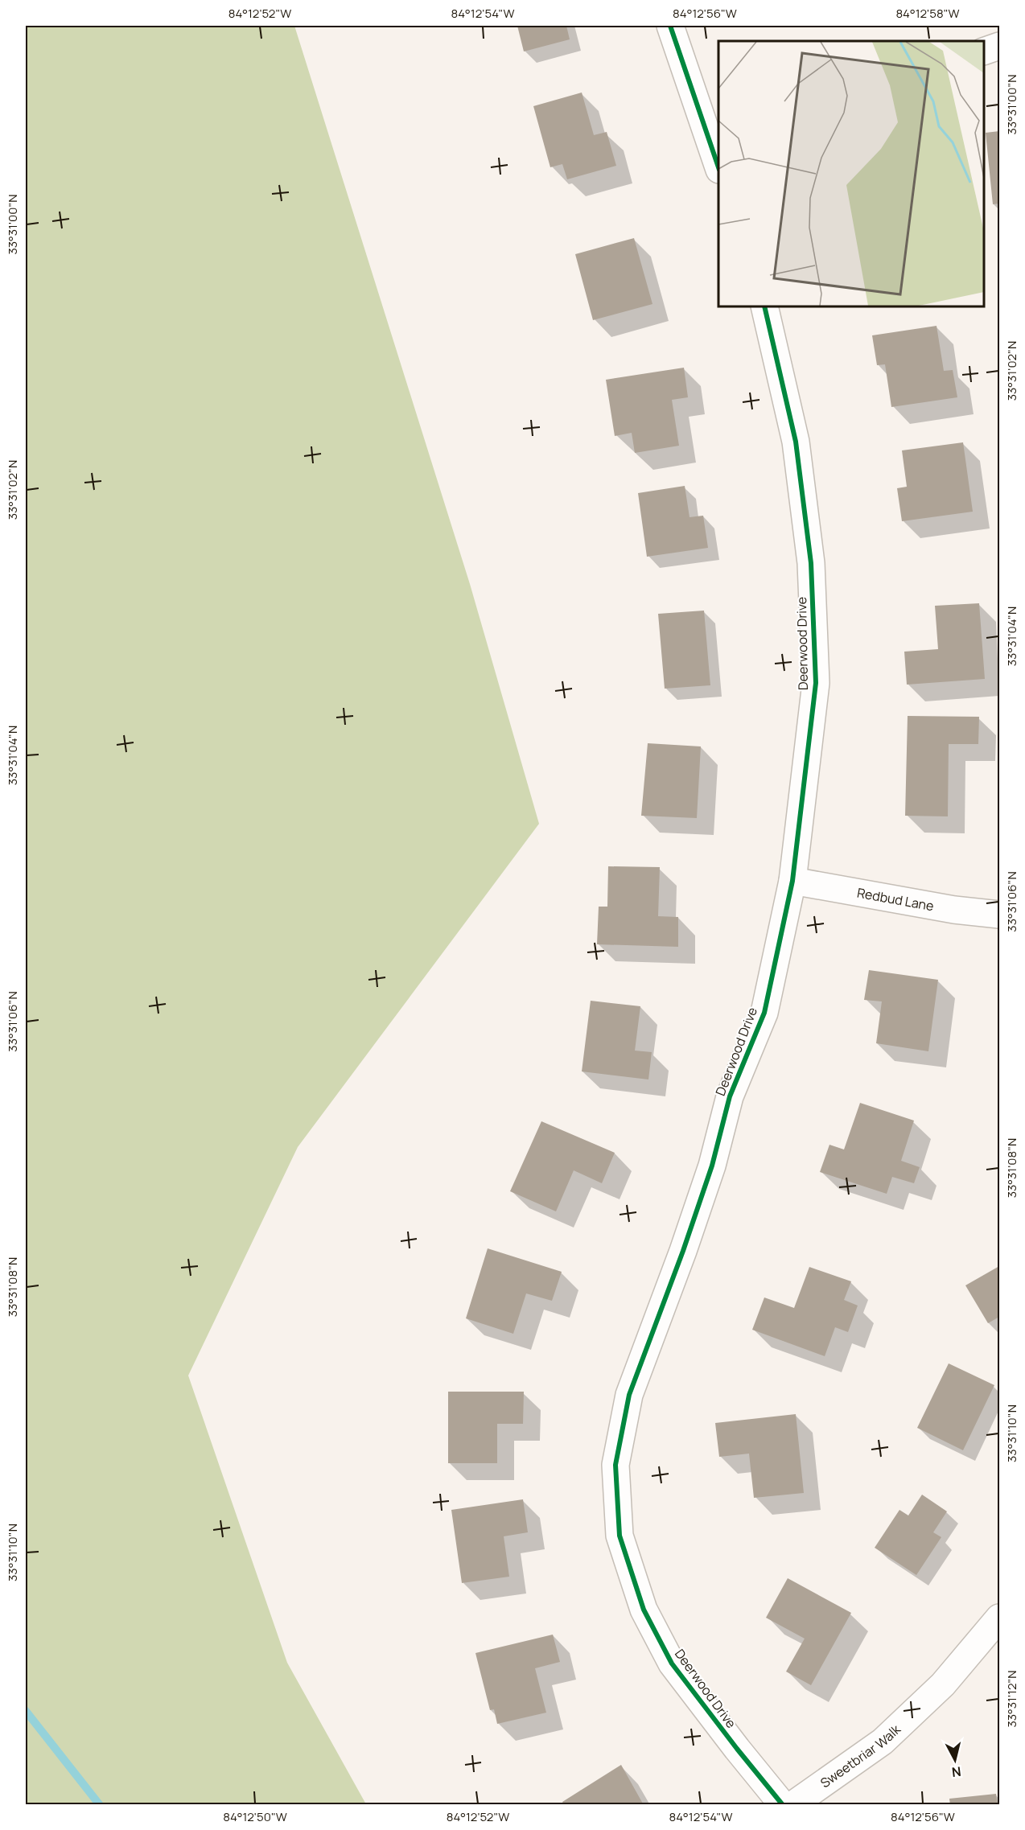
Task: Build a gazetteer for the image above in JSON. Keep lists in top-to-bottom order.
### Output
{
  "streets": {
    "street": ["Deerwood Drive", "Redbud Lane", "Sweetbriar Walk"]
  },
  "crossings": [
    ["Deerwood Drive", "Redbud Lane"]
  ],
  "north": "bottom",
  "coordinates": [
    "84°12'52\"W",
    "84°12'54\"W",
    "84°12'56\"W",
    "84°12'58\"W",
    "33°31'00\"N",
    "33°31'02\"N",
    "33°31'04\"N",
    "33°31'06\"N",
    "33°31'08\"N",
    "33°31'10\"N",
    "33°31'12\"N",
    "84°12'50\"W"
  ]
}
